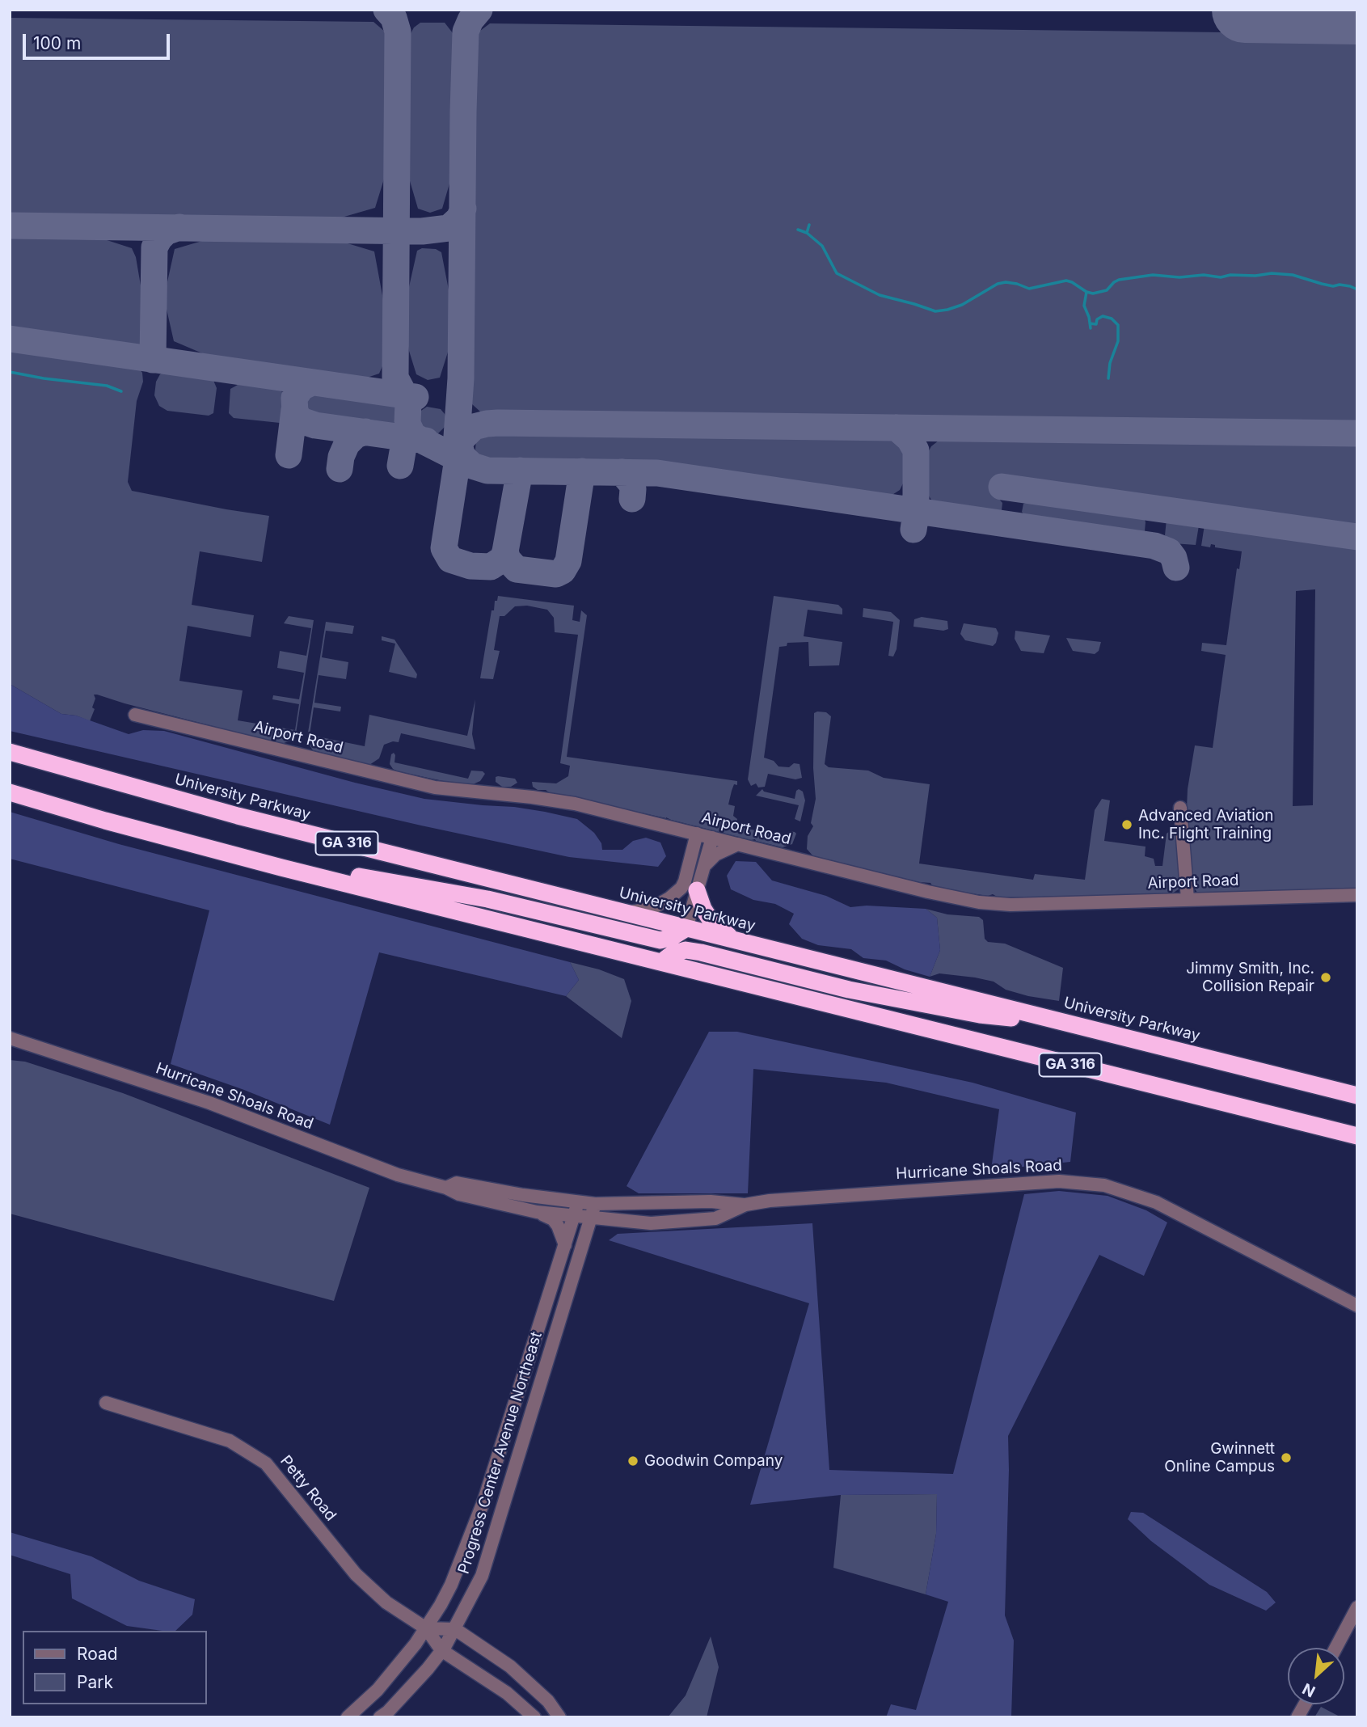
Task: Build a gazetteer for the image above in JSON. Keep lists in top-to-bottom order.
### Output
{
  "streets": {
    "highway": ["University Parkway", "GA 316"],
    "street": [
      "Airport Road",
      "Hurricane Shoals Road",
      "Progress Center Avenue Northeast",
      "Petty Road"
    ]
  },
  "crossings": [
    ["Hurricane Shoals Road", "Progress Center Avenue Northeast"],
    ["Progress Center Avenue Northeast", "Petty Road"]
  ],
  "places": [
    "Advanced Aviation Inc. Flight Training",
    "Jimmy Smith, Inc. Collision Repair",
    "Gwinnett Online Campus",
    "Goodwin Company"
  ],
  "legend": ["Road", "Park"],
  "scale_bar": "100 m",
  "north": "bottom left"
}
